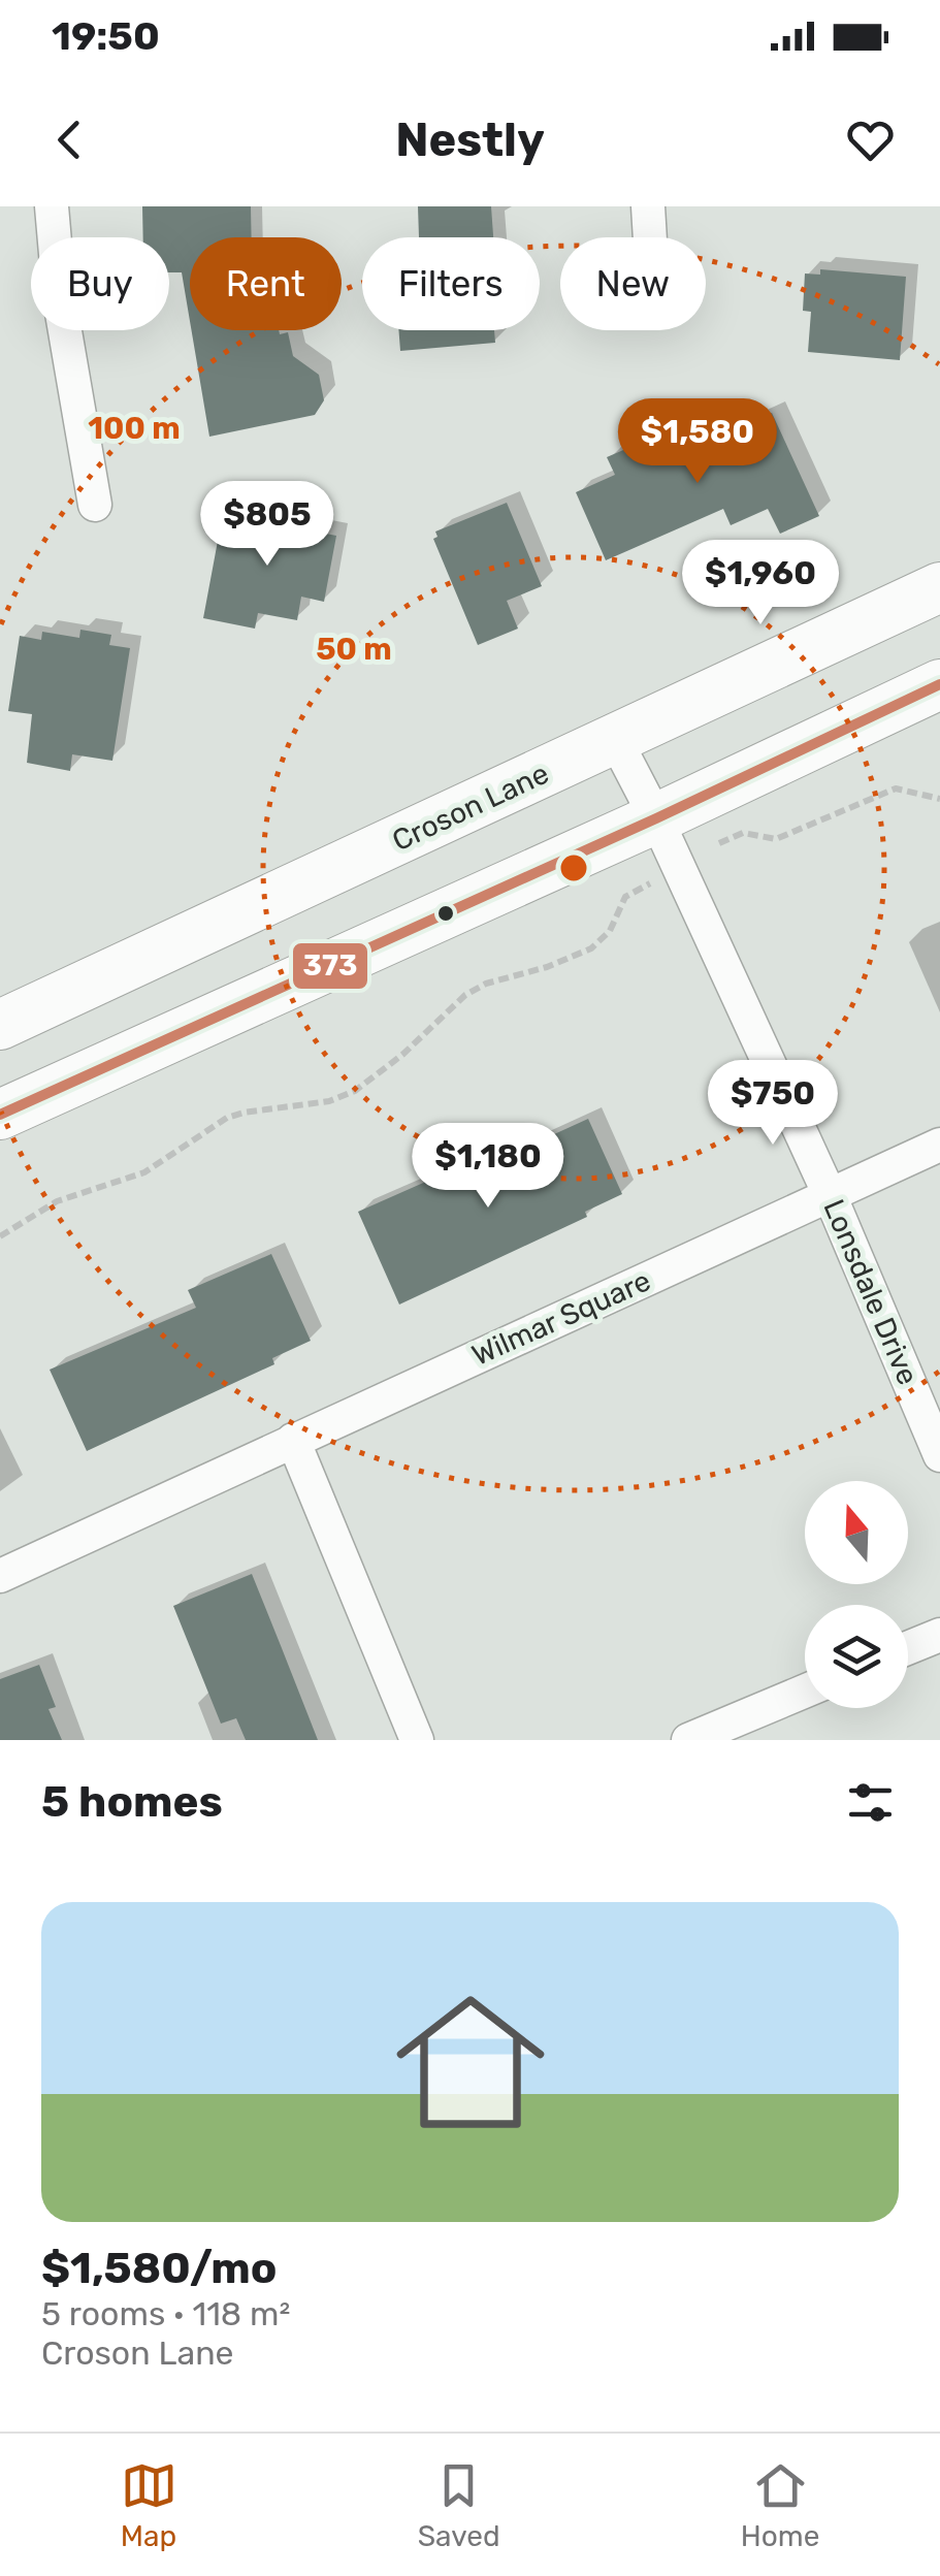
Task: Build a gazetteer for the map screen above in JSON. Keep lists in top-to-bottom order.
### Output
{
  "streets": {
    "main road": ["Croson Lane"],
    "street": ["Lonsdale Drive", "Wilmar Square"]
  },
  "crossings": [
    ["Croson Lane", "Lonsdale Drive"],
    ["Lonsdale Drive", "Wilmar Square"]
  ],
  "lines": ["transit line 373"],
  "north": "top",
  "page": {
    "status": "19:50",
    "header": "Nestly",
    "chip": [
      "Buy",
      "Rent",
      "Filters",
      "New"
    ],
    "price": [
      "$1,580",
      "$805",
      "$1,960",
      "$750",
      "$1,180"
    ],
    "heading": "5 homes",
    "list": [
      {
        "name": "$1,580/mo",
        "note": "5 rooms · 118 m² · Croson Lane"
      }
    ],
    "tabs": ["Map", "Saved", "Home"]
  },
  "rings": ["100 m", "50 m"]
}
